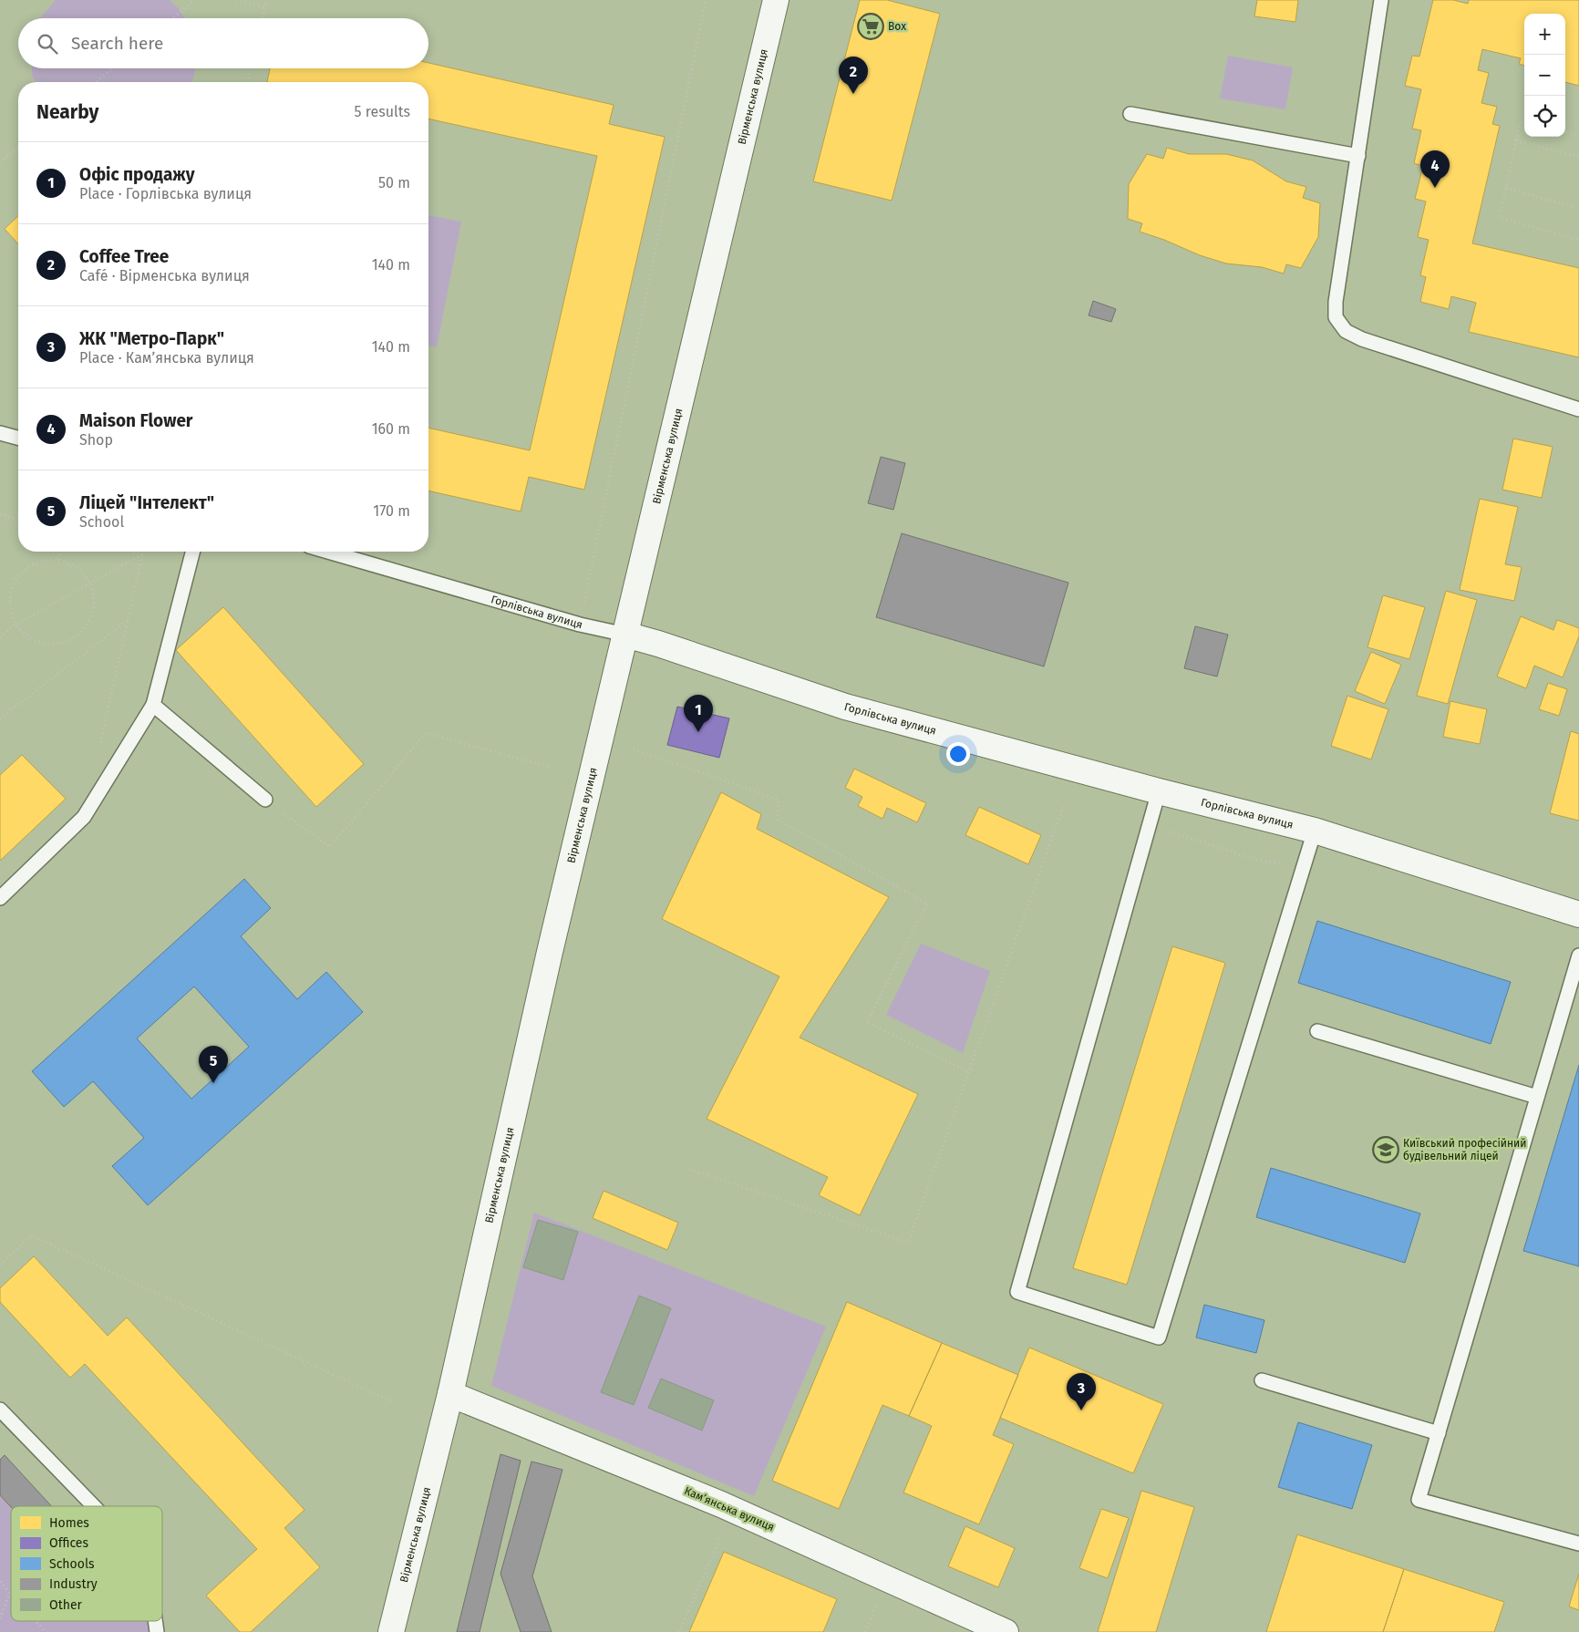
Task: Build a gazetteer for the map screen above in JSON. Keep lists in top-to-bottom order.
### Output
{
  "streets": {
    "street": ["Вірменська вулиця", "Горлівська вулиця", "Камʼянська вулиця"]
  },
  "crossings": [
    ["Вірменська вулиця", "Горлівська вулиця"],
    ["Вірменська вулиця", "Камʼянська вулиця"]
  ],
  "places": {
    "supermarket": ["Box"],
    "school or university": ["Київський професійний будівельний ліцей"]
  },
  "legend": [
    "Homes",
    "Offices",
    "Schools",
    "Industry",
    "Other"
  ],
  "page": {
    "map_buttons": ["+", "−"],
    "search": "Search here",
    "pins": [
      "2",
      "4",
      "1",
      "5",
      "3"
    ],
    "heading": ["Nearby", "5 results"],
    "list": [
      {
        "mark": "1",
        "name": "Офіс продажу",
        "note": "Place · Горлівська вулиця",
        "value": "50 m"
      },
      {
        "mark": "2",
        "name": "Coffee Tree",
        "note": "Café · Вірменська вулиця",
        "value": "140 m"
      },
      {
        "mark": "3",
        "name": "ЖК \"Метро-Парк\"",
        "note": "Place · Камʼянська вулиця",
        "value": "140 m"
      },
      {
        "mark": "4",
        "name": "Maison Flower",
        "note": "Shop",
        "value": "160 m"
      },
      {
        "mark": "5",
        "name": "Ліцей \"Інтелект\"",
        "note": "School",
        "value": "170 m"
      }
    ]
  }
}
